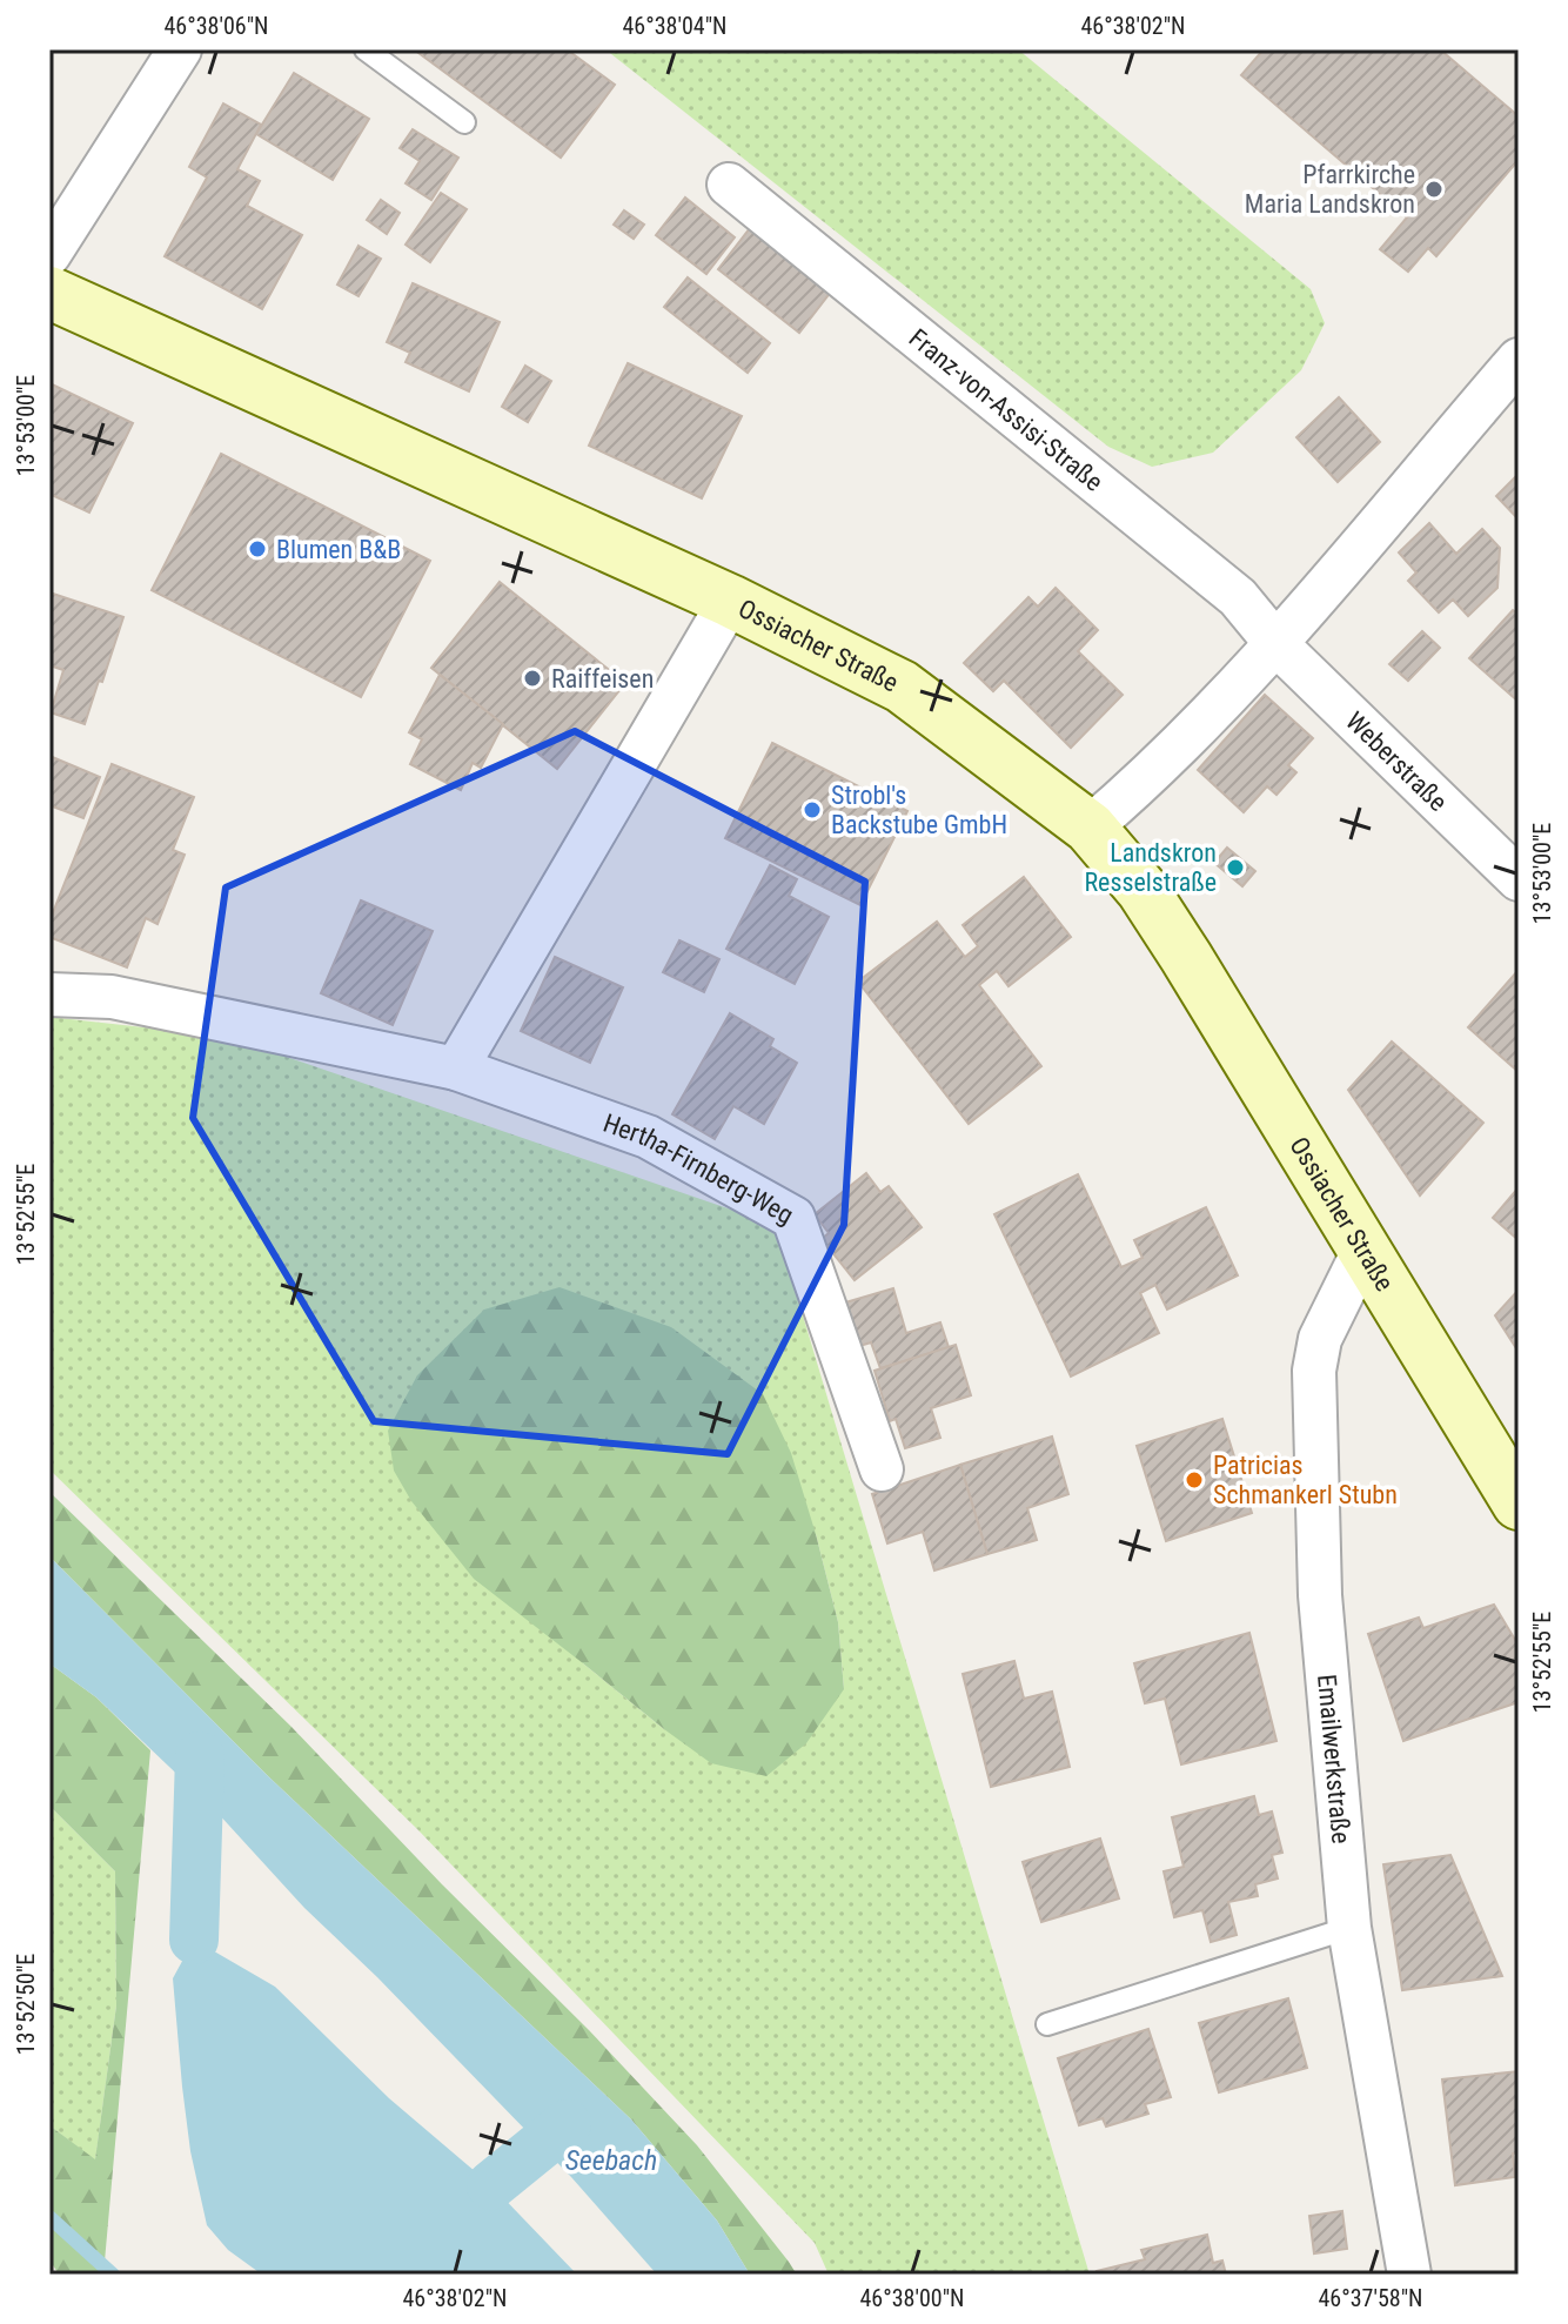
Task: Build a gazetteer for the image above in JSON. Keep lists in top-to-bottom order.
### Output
{
  "streets": {
    "main road": ["Ossiacher Straße"],
    "street": [
      "Franz-von-Assisi-Straße",
      "Weberstraße",
      "Hertha-Firnberg-Weg",
      "Emailwerkstraße"
    ]
  },
  "crossings": [
    ["Franz-von-Assisi-Straße", "Weberstraße"],
    ["Ossiacher Straße", "Emailwerkstraße"]
  ],
  "water": ["Seebach"],
  "places": [
    "Pfarrkirche Maria Landskron",
    "Blumen B&B",
    "Raiffeisen",
    "Strobl's Backstube GmbH",
    "Landskron Resselstraße",
    "Patricias Schmankerl Stubn"
  ],
  "coordinates": [
    "46°38'06\"N",
    "46°38'04\"N",
    "46°38'02\"N",
    "13°53'00\"E",
    "13°52'55\"E",
    "13°52'50\"E",
    "46°38'00\"N",
    "46°37'58\"N"
  ]
}
